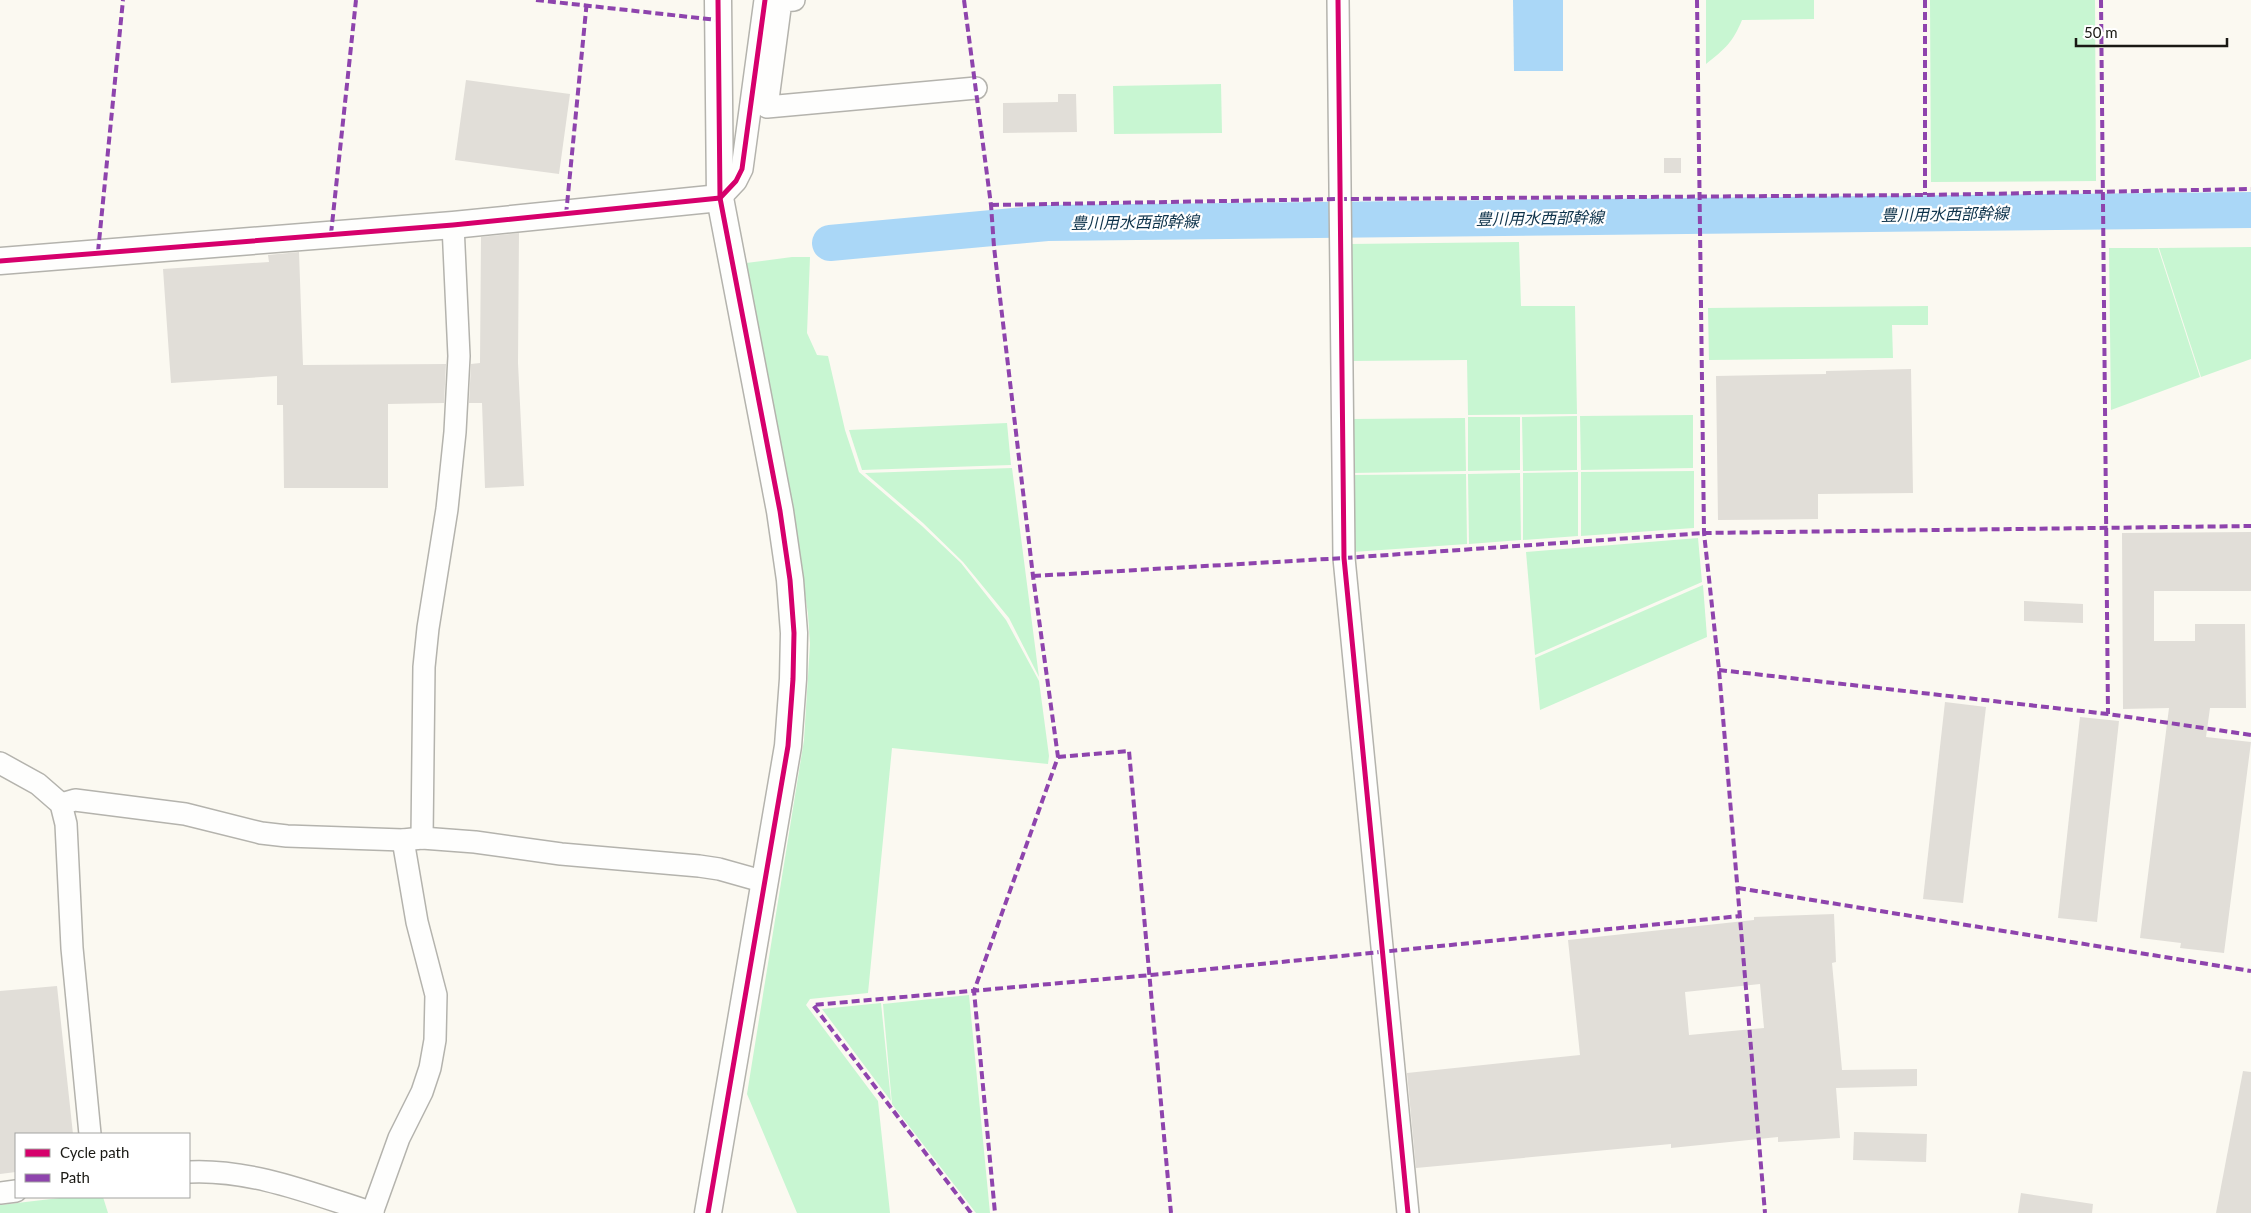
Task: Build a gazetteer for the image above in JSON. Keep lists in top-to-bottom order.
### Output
{
  "water": ["豊川用水西部幹線"],
  "legend": ["Cycle path", "Path"],
  "scale_bar": "50 m"
}
